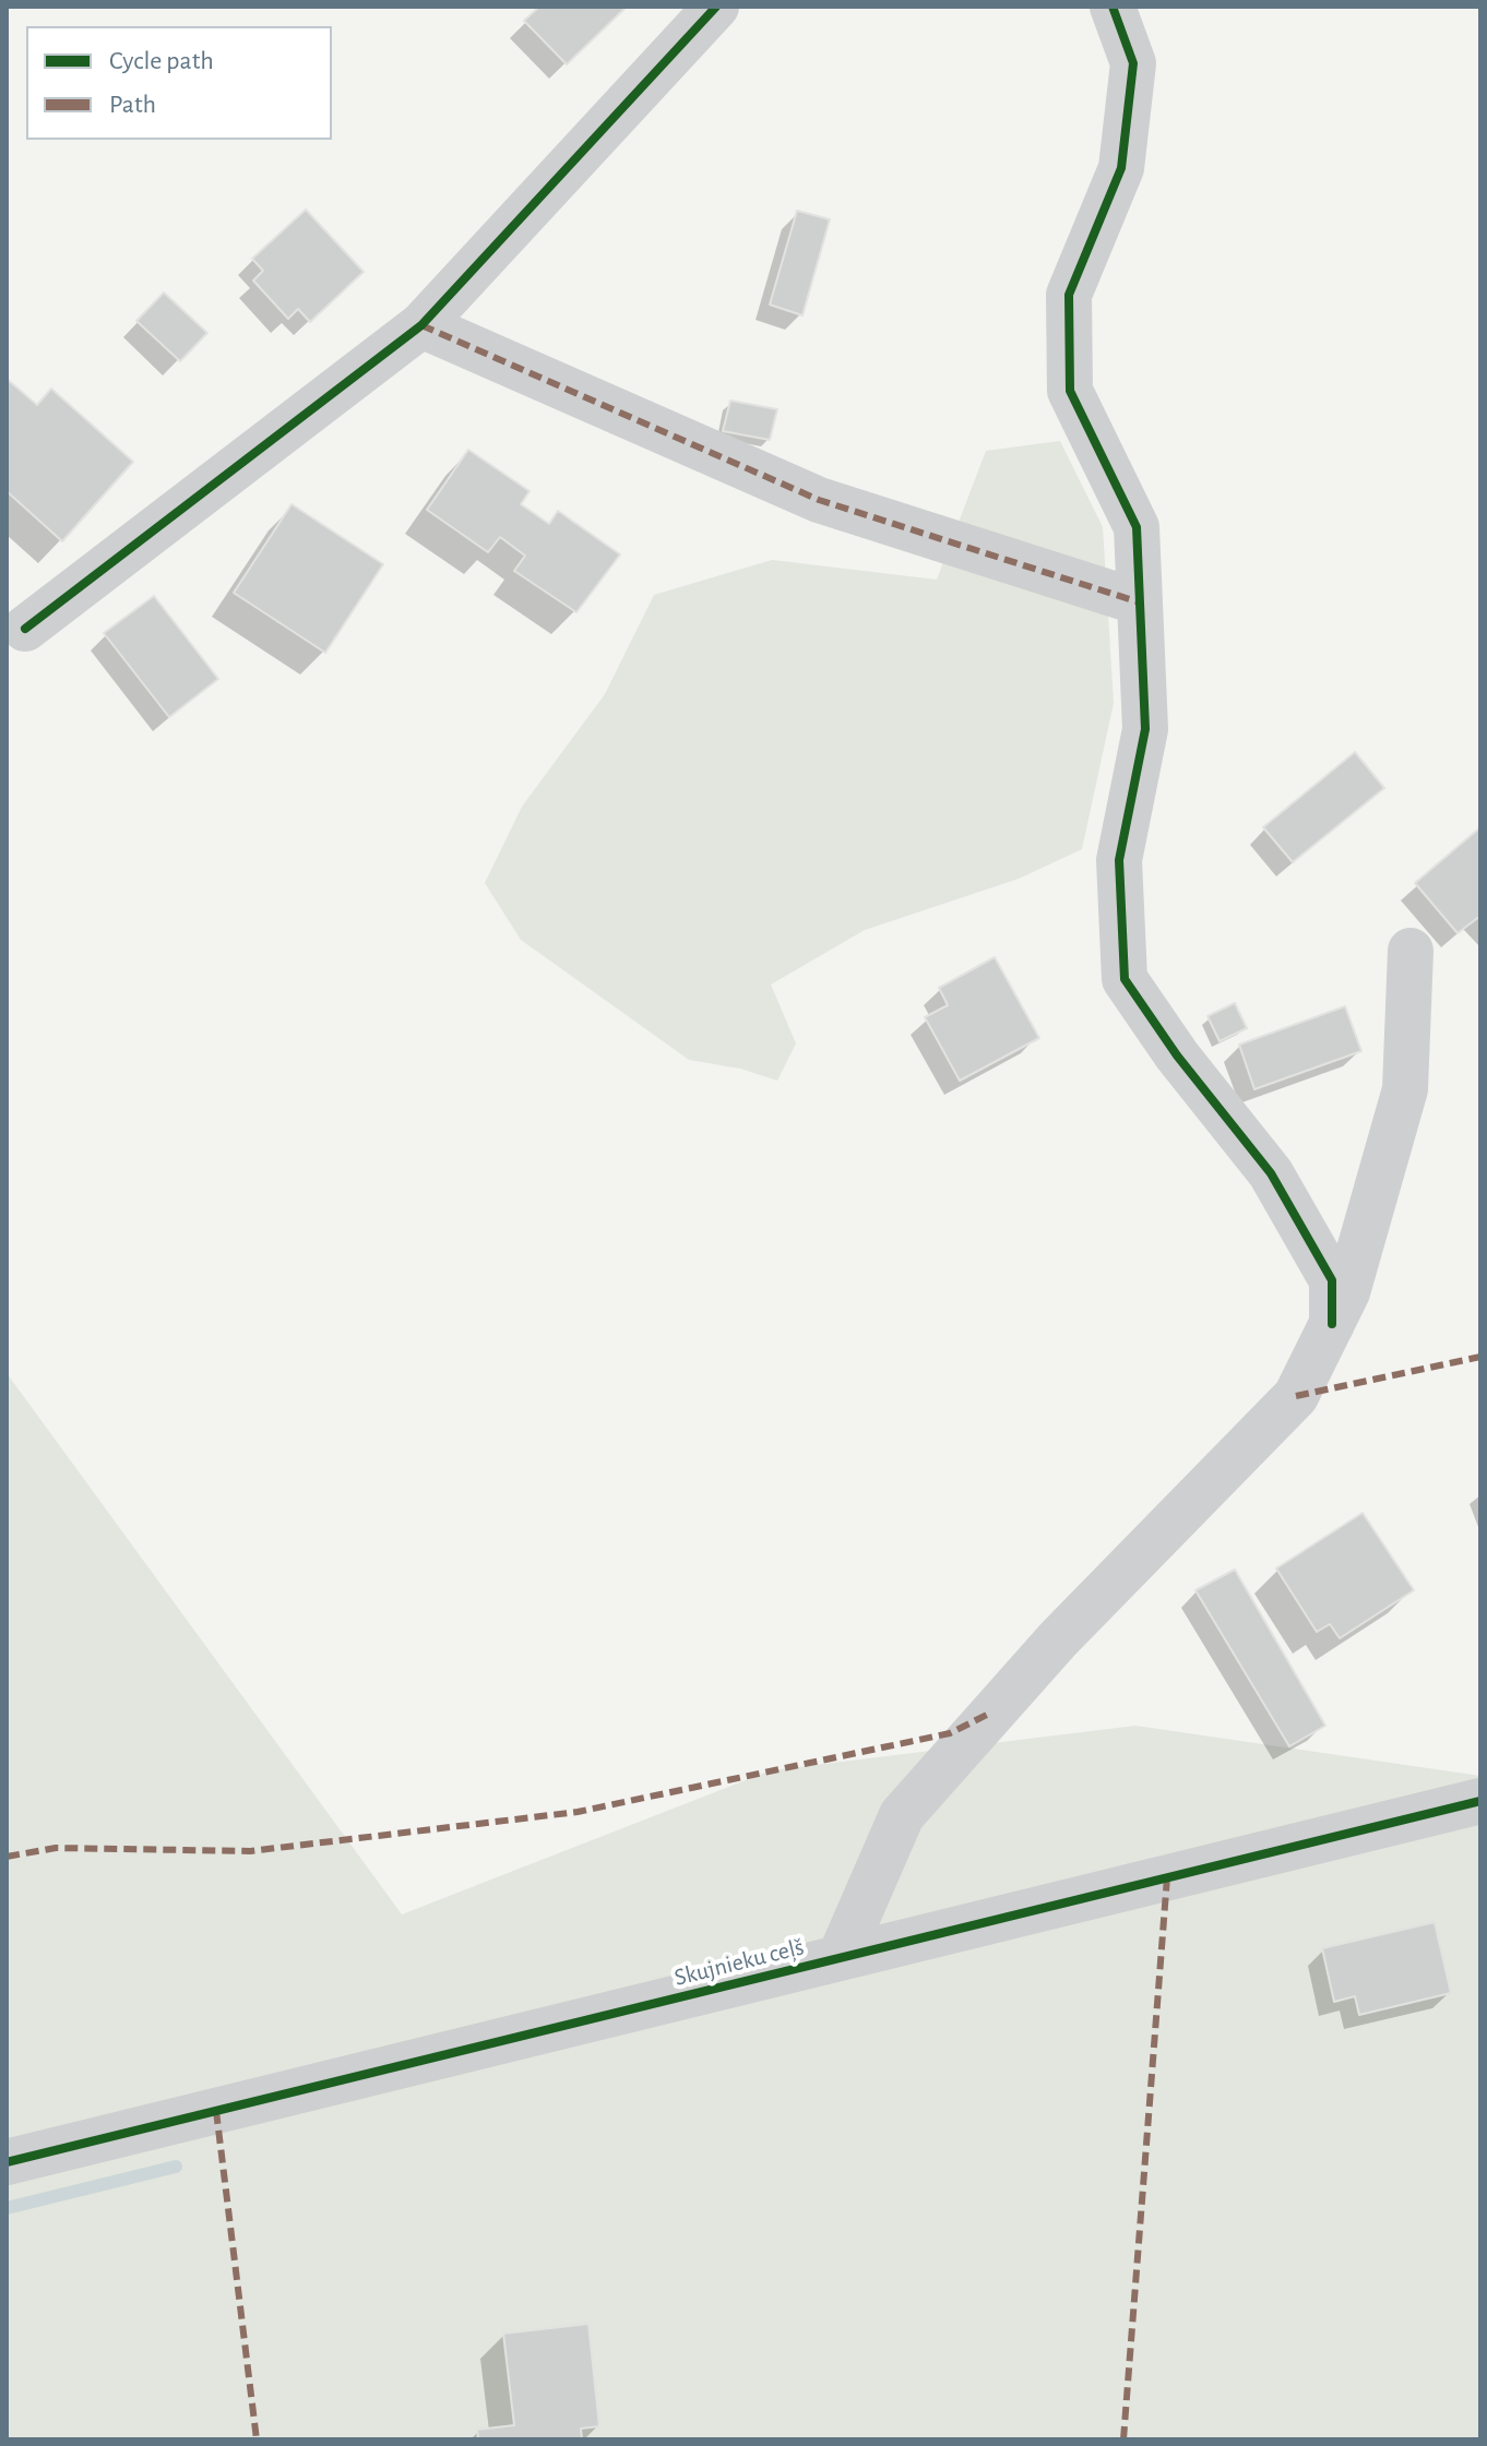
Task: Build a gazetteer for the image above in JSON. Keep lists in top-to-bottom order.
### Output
{
  "streets": {
    "street": ["Skujnieku ceļš"]
  },
  "legend": ["Cycle path", "Path"]
}
